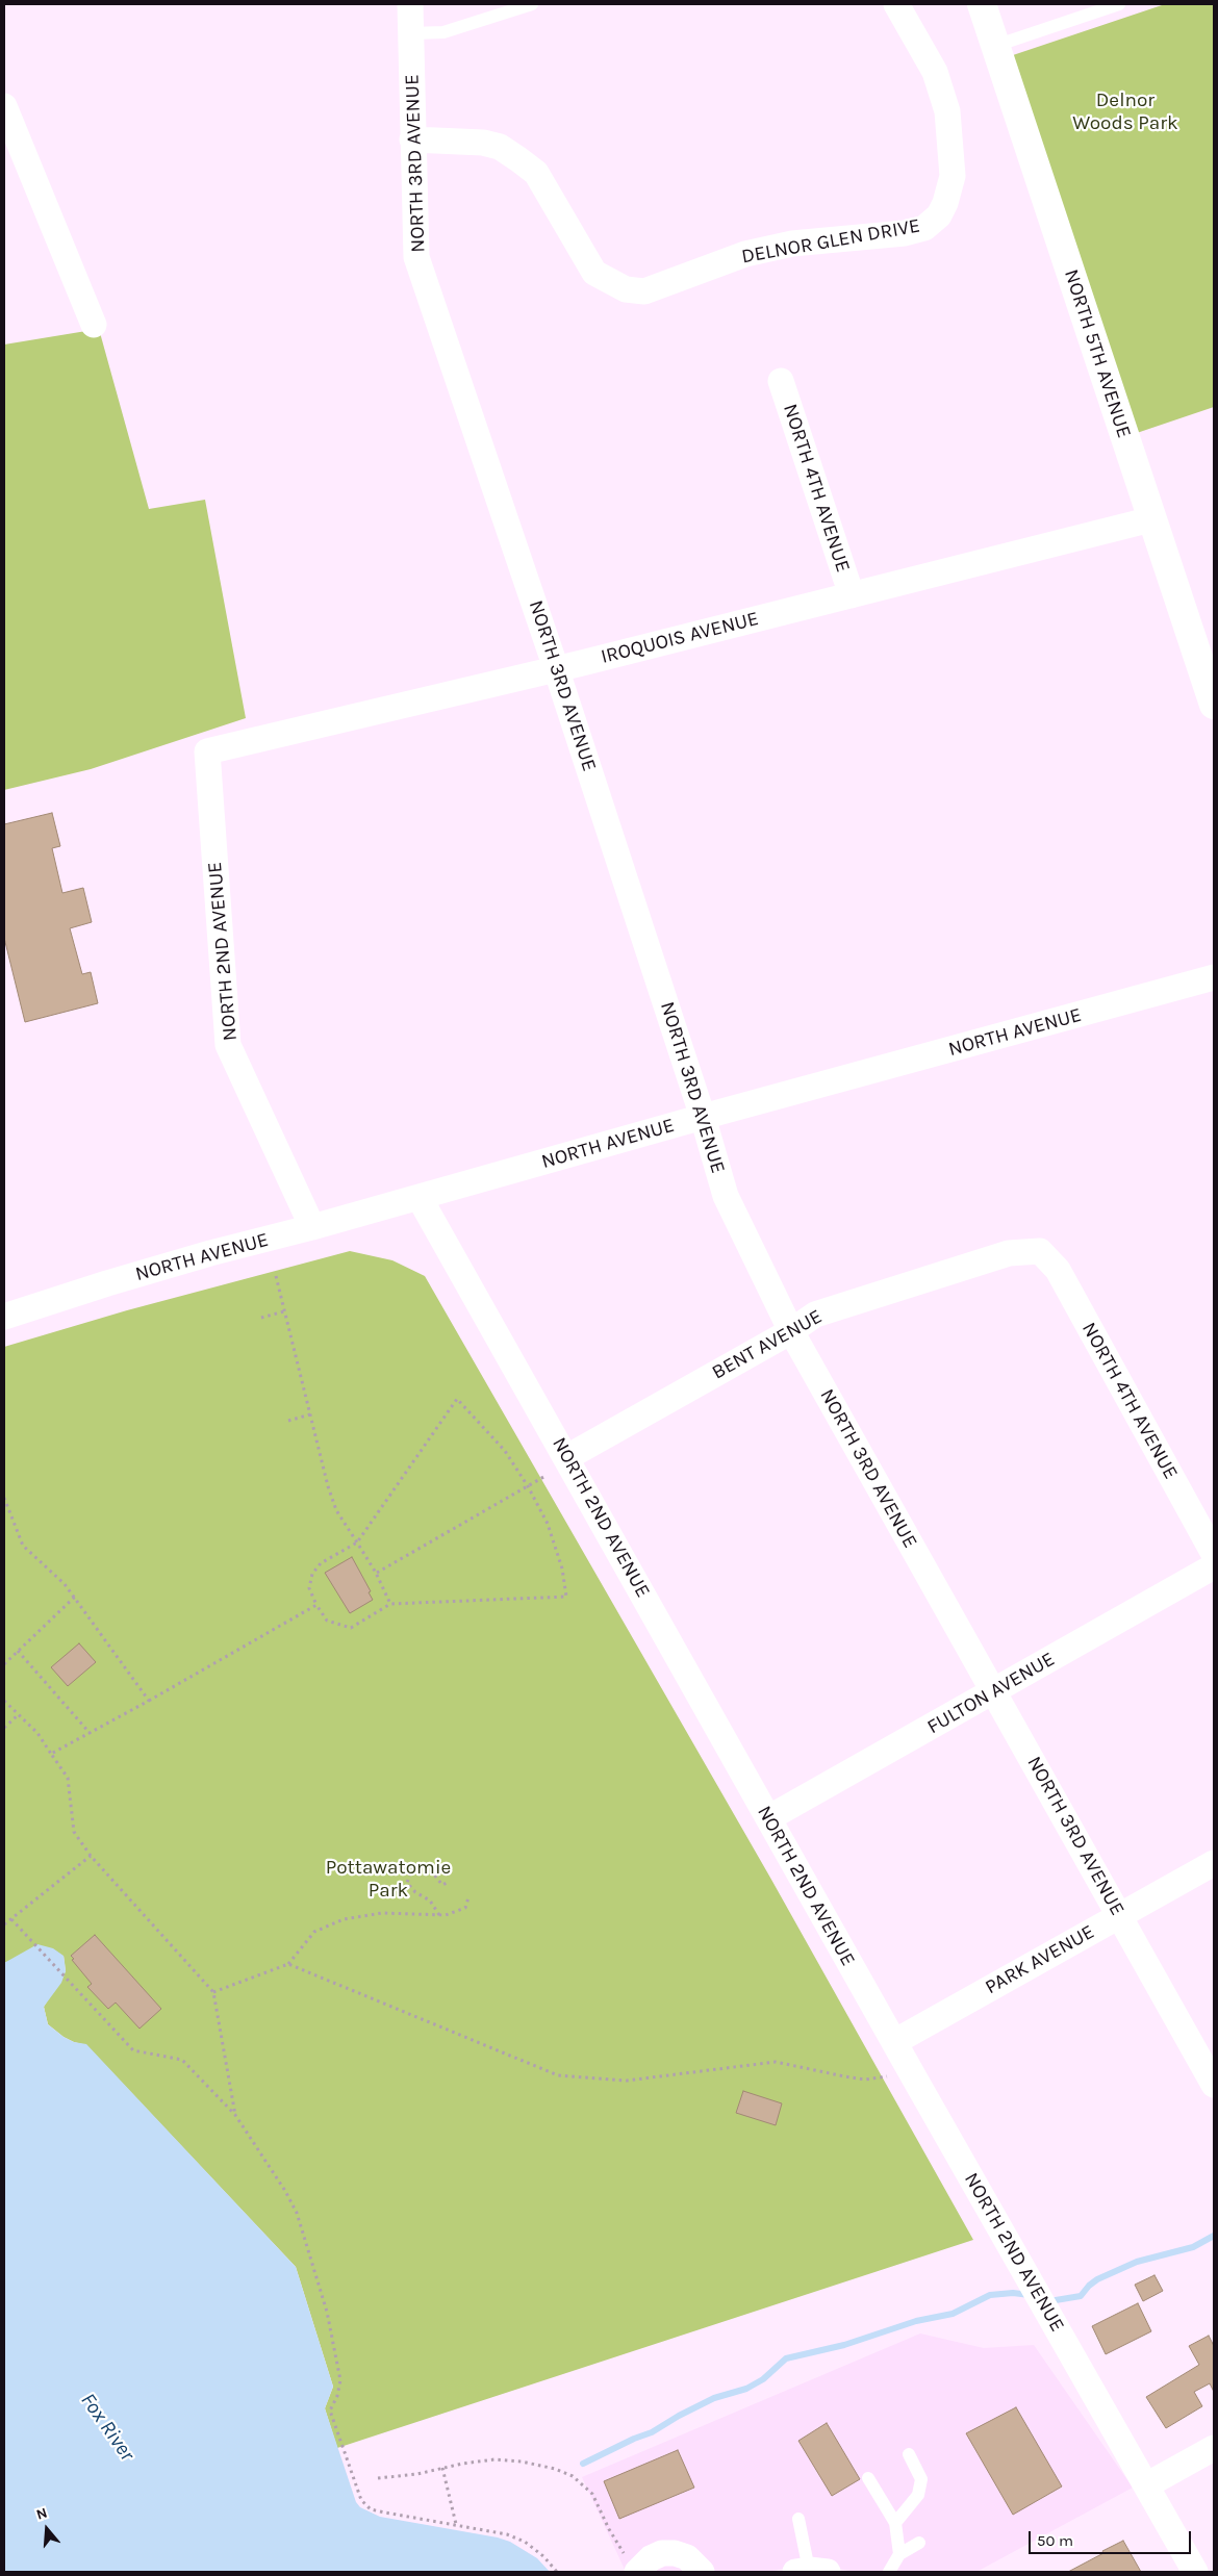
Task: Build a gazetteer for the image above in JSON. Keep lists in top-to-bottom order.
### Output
{
  "streets": {
    "main road": ["NORTH 5TH AVENUE"],
    "street": [
      "NORTH 3RD AVENUE",
      "DELNOR GLEN DRIVE",
      "NORTH 4TH AVENUE",
      "IROQUOIS AVENUE",
      "NORTH 2ND AVENUE",
      "NORTH AVENUE",
      "BENT AVENUE",
      "FULTON AVENUE",
      "PARK AVENUE"
    ]
  },
  "crossings": [
    ["NORTH 3RD AVENUE", "DELNOR GLEN DRIVE"],
    ["NORTH 3RD AVENUE", "IROQUOIS AVENUE"],
    ["NORTH 3RD AVENUE", "NORTH AVENUE"],
    ["NORTH 3RD AVENUE", "BENT AVENUE"],
    ["NORTH 3RD AVENUE", "FULTON AVENUE"],
    ["NORTH 3RD AVENUE", "PARK AVENUE"],
    ["NORTH 5TH AVENUE", "IROQUOIS AVENUE"],
    ["NORTH 4TH AVENUE", "IROQUOIS AVENUE"],
    ["NORTH 4TH AVENUE", "BENT AVENUE"],
    ["IROQUOIS AVENUE", "NORTH 2ND AVENUE"],
    ["NORTH 2ND AVENUE", "NORTH AVENUE"],
    ["NORTH 2ND AVENUE", "BENT AVENUE"],
    ["NORTH 2ND AVENUE", "FULTON AVENUE"],
    ["NORTH 2ND AVENUE", "PARK AVENUE"]
  ],
  "water": ["Fox River"],
  "parks": ["Delnor Woods Park", "Pottawatomie Park"],
  "scale_bar": "50 m",
  "north": "top"
}
